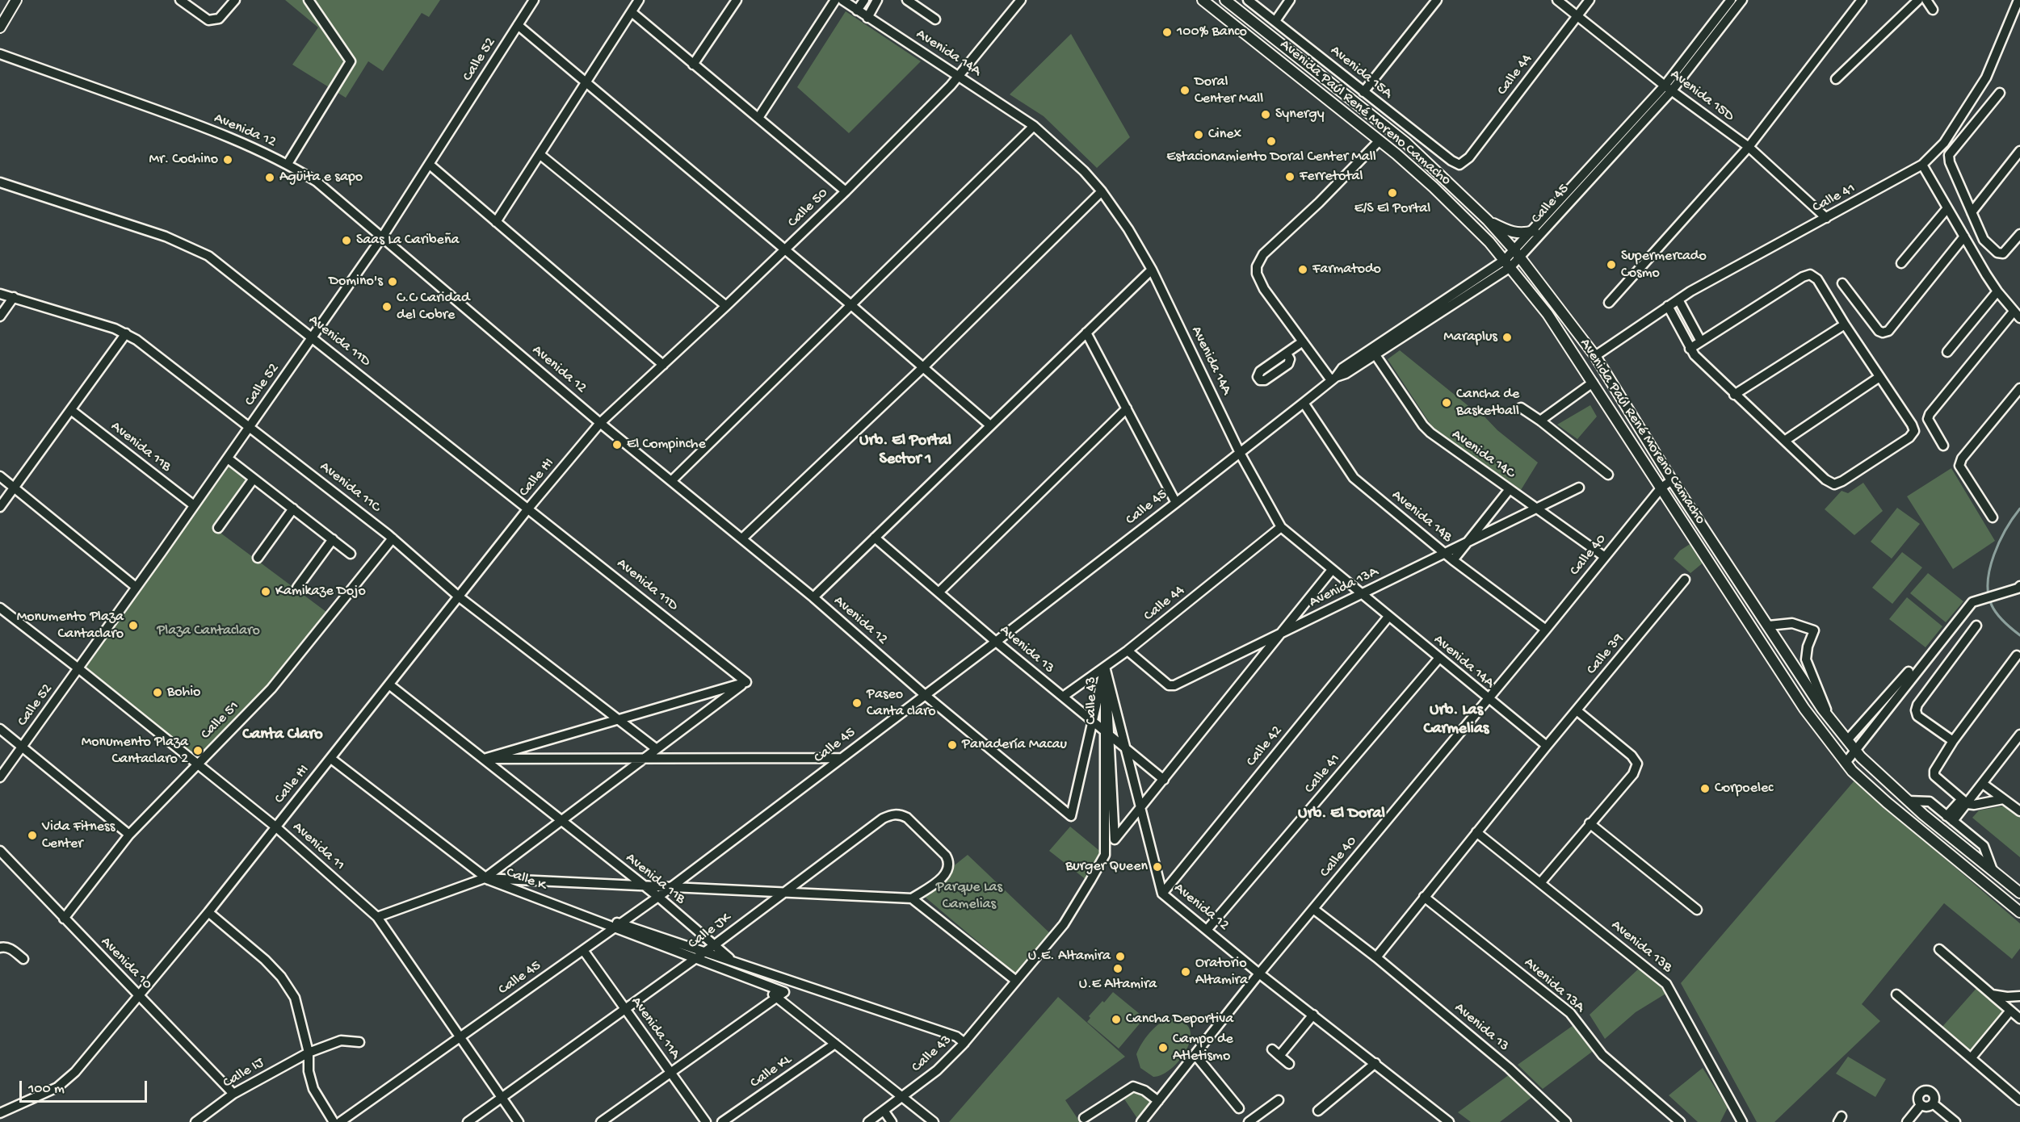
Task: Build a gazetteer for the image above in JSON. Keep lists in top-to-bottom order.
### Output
{
  "streets": {
    "main road": ["Avenida Paúl René Moreno Camacho"],
    "street": [
      "Avenida 14A",
      "Calle 52",
      "Avenida 15A",
      "Calle 44",
      "Avenida 15D",
      "Avenida 12",
      "Calle 41",
      "Calle 45",
      "Calle 50",
      "Avenida 11D",
      "Avenida 11B",
      "Avenida 14C",
      "Calle HI",
      "Avenida 11C",
      "Avenida 14B",
      "Calle 40",
      "Avenida 13A",
      "Avenida 13",
      "Calle 39",
      "Calle 43",
      "Calle 51",
      "Calle 42",
      "Avenida 11",
      "Calle K",
      "Calle JK",
      "Avenida 13B",
      "Avenida 10",
      "Avenida 11A",
      "Calle KL",
      "Calle IJ"
    ]
  },
  "crossings": [
    ["Avenida 14A", "Calle 44"],
    ["Avenida 14A", "Calle 41"],
    ["Avenida 14A", "Calle 45"],
    ["Avenida 14A", "Calle 50"],
    ["Avenida 14A", "Calle 40"],
    ["Avenida 14A", "Calle 39"],
    ["Avenida 14A", "Calle 43"],
    ["Avenida 14A", "Calle 42"],
    ["Calle 52", "Avenida 12"],
    ["Calle 52", "Avenida 11D"],
    ["Calle 52", "Avenida 11B"],
    ["Calle 52", "Avenida 11C"],
    ["Calle 52", "Avenida 11"],
    ["Avenida 15A", "Calle 44"],
    ["Calle 44", "Avenida 15D"],
    ["Calle 44", "Avenida 12"],
    ["Calle 44", "Avenida 13A"],
    ["Calle 44", "Avenida 13"],
    ["Calle 44", "Calle 43"],
    ["Avenida 15D", "Calle 41"],
    ["Avenida 15D", "Calle 45"],
    ["Avenida Paúl René Moreno Camacho", "Calle 41"],
    ["Avenida Paúl René Moreno Camacho", "Calle 45"],
    ["Avenida Paúl René Moreno Camacho", "Calle 40"],
    ["Avenida 12", "Calle 41"],
    ["Avenida 12", "Calle 45"],
    ["Avenida 12", "Calle 50"],
    ["Avenida 12", "Calle HI"],
    ["Avenida 12", "Calle 40"],
    ["Avenida 12", "Calle 43"],
    ["Avenida 12", "Calle 42"],
    ["Calle 45", "Avenida 11B"],
    ["Calle 45", "Avenida 14C"],
    ["Calle 45", "Avenida 14B"],
    ["Calle 45", "Avenida 13"],
    ["Calle 45", "Avenida 11"],
    ["Calle 45", "Avenida 11A"],
    ["Calle 50", "Calle HI"],
    ["Avenida 11D", "Calle HI"],
    ["Avenida 11B", "Calle HI"],
    ["Avenida 11B", "Calle 43"],
    ["Avenida 11B", "Calle K"],
    ["Avenida 11B", "Calle JK"],
    ["Avenida 11B", "Calle KL"],
    ["Avenida 14C", "Calle 40"],
    ["Calle HI", "Avenida 11C"],
    ["Calle HI", "Avenida 11"],
    ["Calle HI", "Avenida 10"],
    ["Avenida 11C", "Calle 51"],
    ["Avenida 14B", "Calle 40"],
    ["Calle 40", "Avenida 13"],
    ["Avenida 13A", "Calle 39"],
    ["Avenida 13", "Calle 39"],
    ["Avenida 13", "Calle 43"],
    ["Calle 39", "Avenida 13B"],
    ["Calle 51", "Avenida 11"],
    ["Calle 51", "Avenida 10"],
    ["Avenida 11", "Calle JK"],
    ["Calle K", "Calle JK"],
    ["Calle JK", "Avenida 11A"],
    ["Avenida 10", "Calle IJ"]
  ],
  "districts": [
    "Urb. El Portal Sector 1",
    "Urb. Las Carmelias",
    "Canta Claro",
    "Urb. El Doral"
  ],
  "parks": ["Plaza Cantaclaro", "Parque Las Camelias"],
  "places": [
    "100% Banco",
    "Doral Center Mall",
    "Synergy",
    "Cinex",
    "Estacionamiento Doral Center Mall",
    "Mr. Cochino",
    "Ferretotal",
    "Agüita e sapo",
    "E/S El Portal",
    "Saas La Caribeña",
    "Supermercado Cosmo",
    "Farmatodo",
    "Domino's",
    "C.C Caridad del Cobre",
    "Maraplus",
    "Cancha de Basketball",
    "El Compinche",
    "Kamikaze Dojo",
    "Monumento Plaza Cantaclaro",
    "Bohio",
    "Paseo Canta claro",
    "Panadería Macau",
    "Monumento Plaza Cantaclaro 2",
    "Corpoelec",
    "Vida Fitness Center",
    "Burger Queen",
    "U.E. Altamira",
    "U.E Altamira",
    "Oratorio Altamira",
    "Cancha Deportiva",
    "Campo de Atletismo"
  ],
  "scale_bar": "100 m"
}
